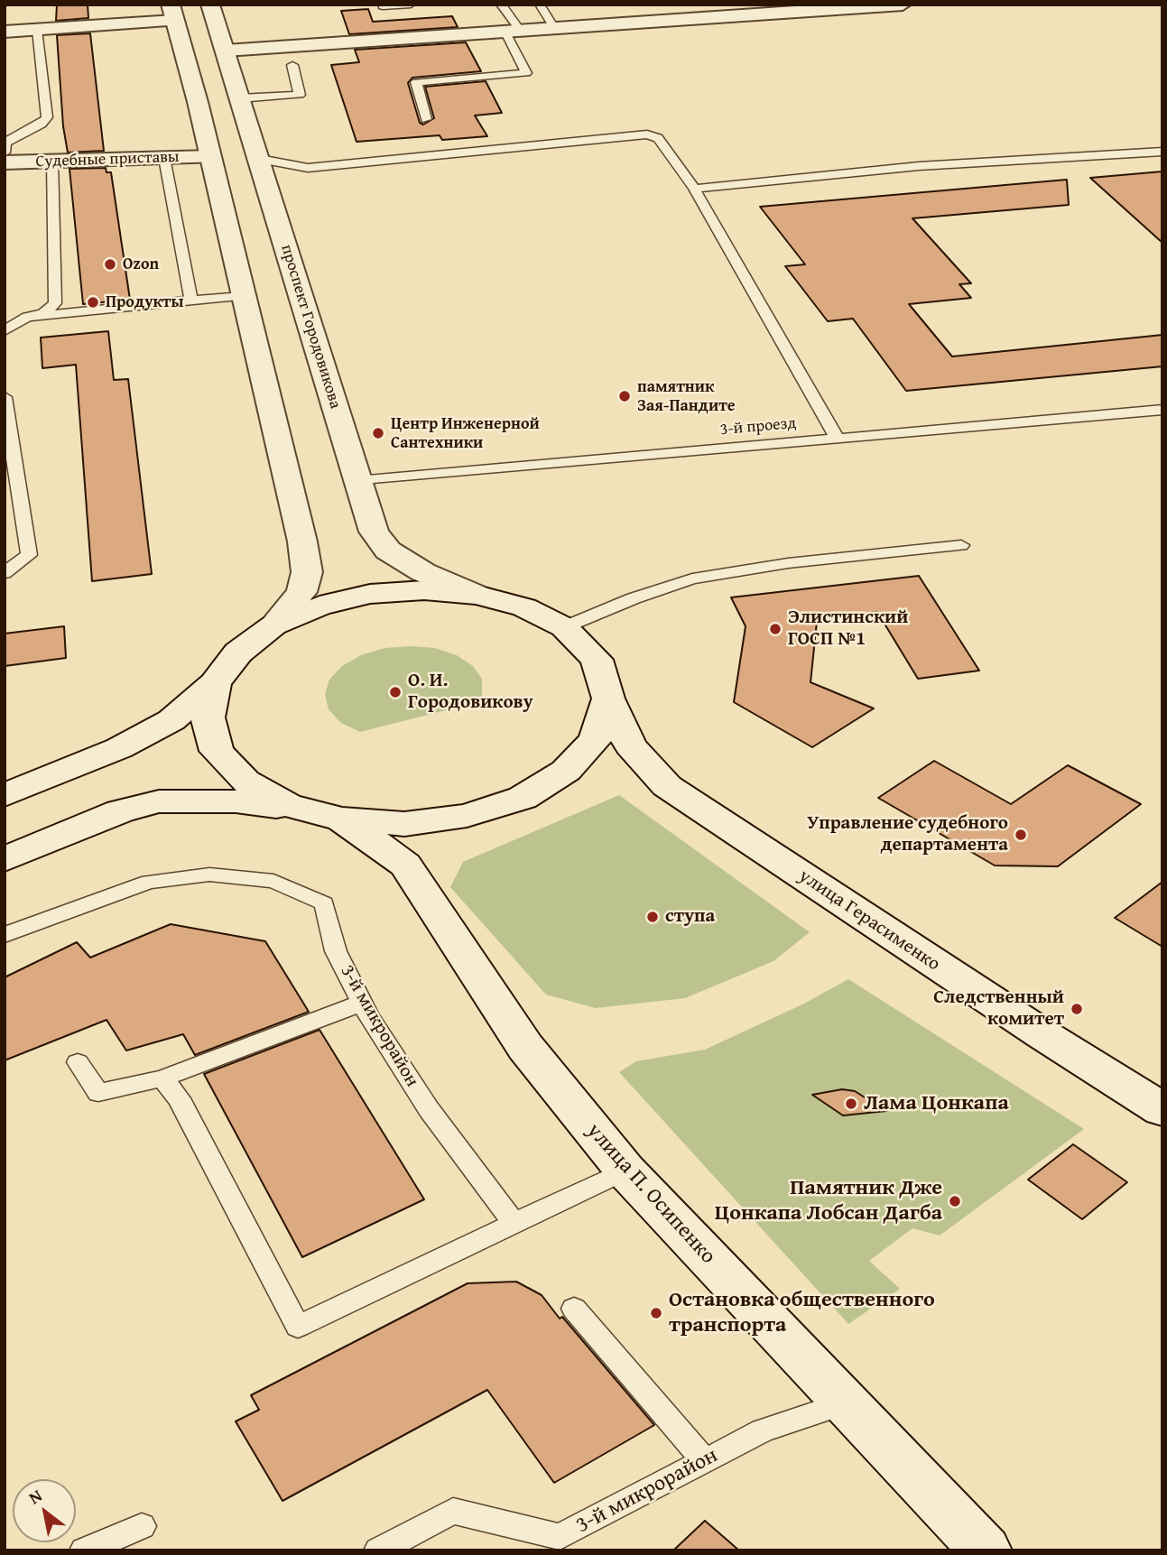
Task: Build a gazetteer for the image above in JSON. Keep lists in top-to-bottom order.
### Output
{
  "streets": {
    "street": [
      "Судебные приставы",
      "проспект Городовикова",
      "улица Герасименко",
      "улица П. Осипенко"
    ],
    "lane": ["3-й проезд", "3-й микрорайон"]
  },
  "crossings": [
    ["проспект Городовикова", "3-й проезд"],
    ["проспект Городовикова", "улица Герасименко"],
    ["3-й микрорайон", "улица П. Осипенко"]
  ],
  "places": [
    "Ozon",
    "Продукты",
    "памятник Зая-Пандите",
    "Центр Инженерной Сантехники",
    "Элистинский ГОСП №1",
    "О. И. Городовикову",
    "Управление судебного департамента",
    "ступа",
    "Следственный комитет",
    "Лама Цонкапа",
    "Памятник Дже Цонкапа Лобсан Дагба",
    "Остановка общественного транспорта"
  ],
  "north": "top left"
}
